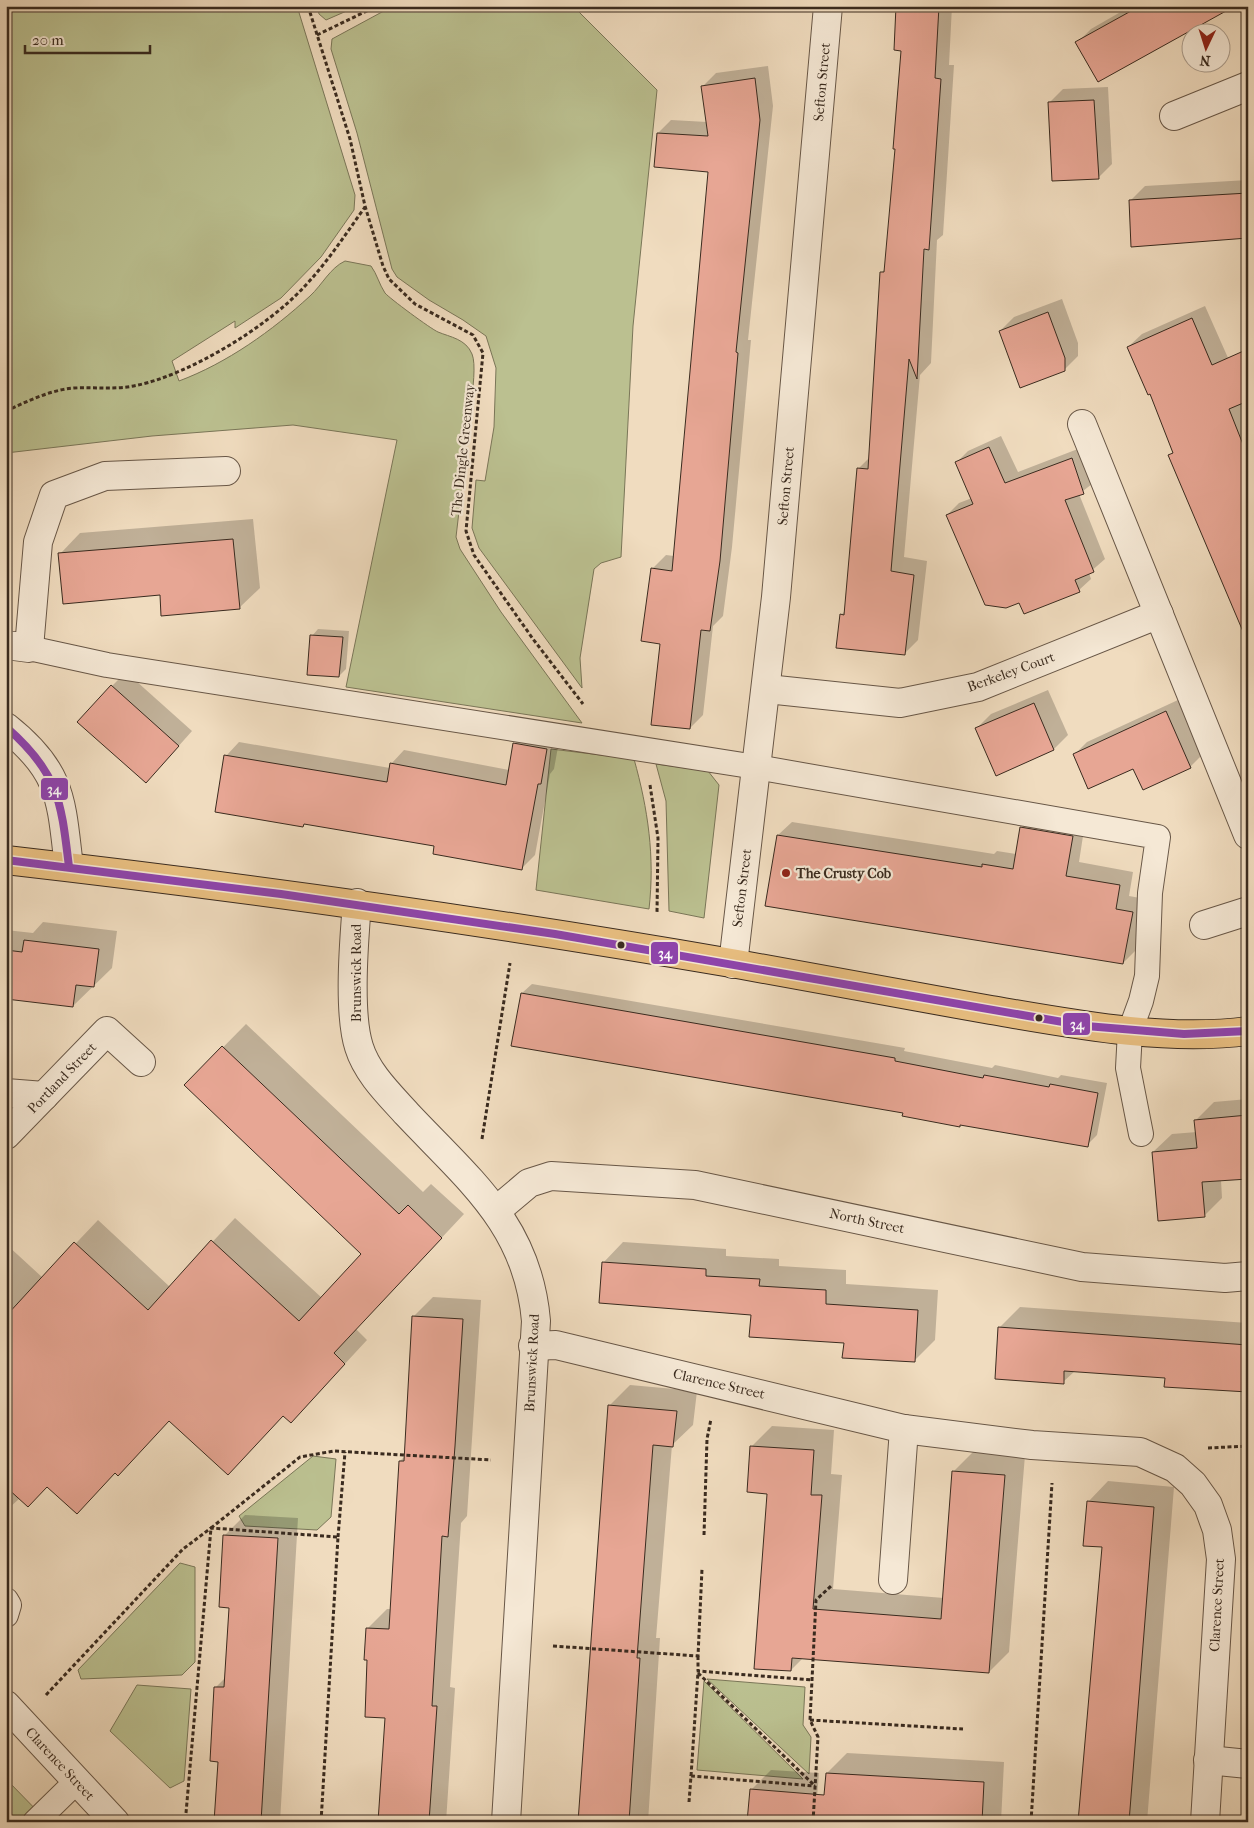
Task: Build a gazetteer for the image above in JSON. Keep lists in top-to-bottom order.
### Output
{
  "streets": {
    "street": [
      "Sefton Street",
      "Berkeley Court",
      "Brunswick Road",
      "Portland Street",
      "North Street",
      "Clarence Street"
    ],
    "path": ["The Dingle Greenway"]
  },
  "crossings": [
    ["Sefton Street", "Berkeley Court"],
    ["Brunswick Road", "North Street"],
    ["Brunswick Road", "Clarence Street"]
  ],
  "places": ["The Crusty Cob"],
  "lines": ["transit line 34"],
  "scale_bar": "20 m",
  "north": "bottom"
}
